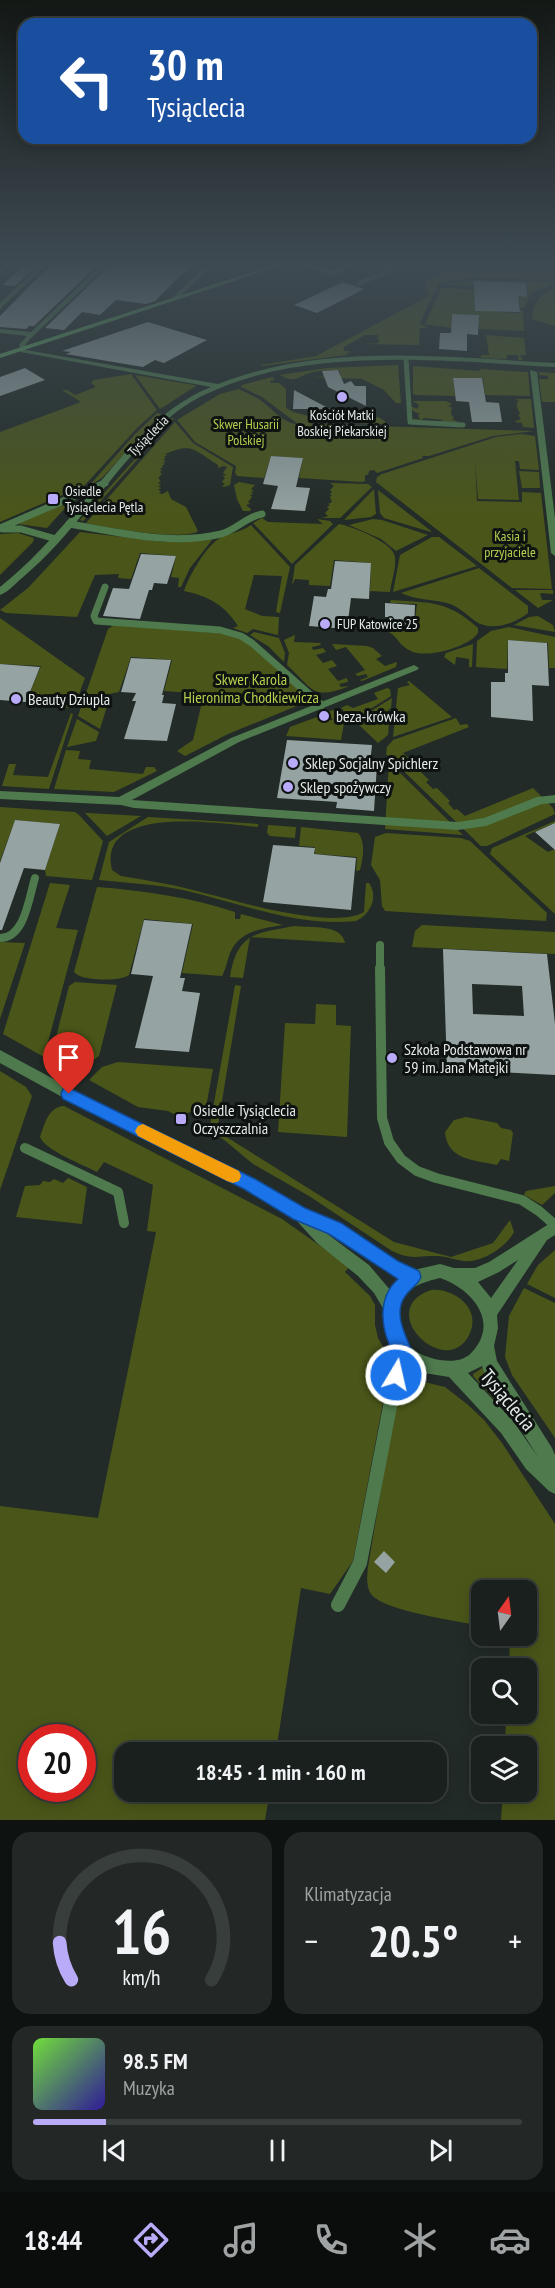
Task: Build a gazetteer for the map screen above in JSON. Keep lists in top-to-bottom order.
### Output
{
  "streets": {
    "street": ["Tysiąclecia"]
  },
  "parks": ["Skwer Husarii Polskiej", "Kasia i przyjaciele", "Skwer Karola Hieronima Chodkiewicza"],
  "places": {
    "other": [
      "Kościół Matki Boskiej Piekarskiej",
      "FUP Katowice 25",
      "Beauty Dziupla",
      "beza-krówka",
      "Sklep Socjalny Spichlerz",
      "Sklep spożywczy",
      "Szkoła Podstawowa nr 59 im. Jana Matejki"
    ],
    "transit": ["Osiedle Tysiąclecia Pętla", "Osiedle Tysiąclecia Oczyszczalnia"]
  },
  "north": "top",
  "page": {
    "turn": ["30 m", "Tysiąclecia"],
    "limit": "20",
    "trip": "18:45 · 1 min · 160 m",
    "tile": "Klimatyzacja",
    "heat": ["−", "20.5°", "+"],
    "song": ["98.5 FM", "Muzyka"],
    "tabs": "18:44",
    "gauge": ["16", "km/h"]
  }
}
